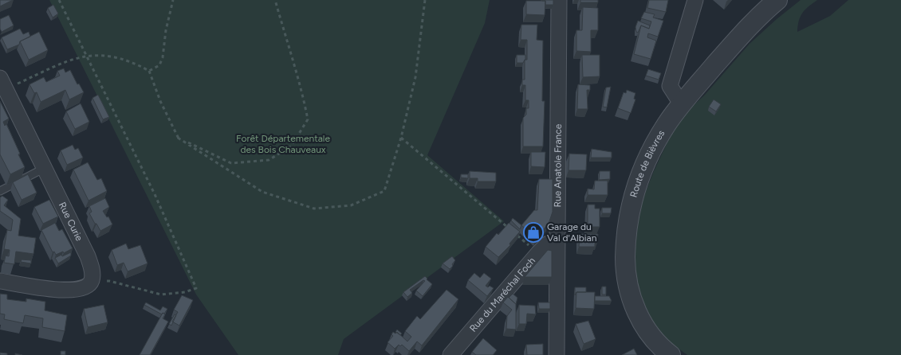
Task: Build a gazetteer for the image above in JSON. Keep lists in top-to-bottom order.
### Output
{
  "streets": {
    "street": [
      "Route de Bièvres",
      "Rue Anatole France",
      "Rue Curie",
      "Rue du Maréchal Foch"
    ]
  },
  "crossings": [
    ["Rue Anatole France", "Rue du Maréchal Foch"]
  ],
  "parks": ["Forêt Départementale des Bois Chauveaux"],
  "places": {
    "shop": ["Garage du Val d'Albian"]
  }
}
